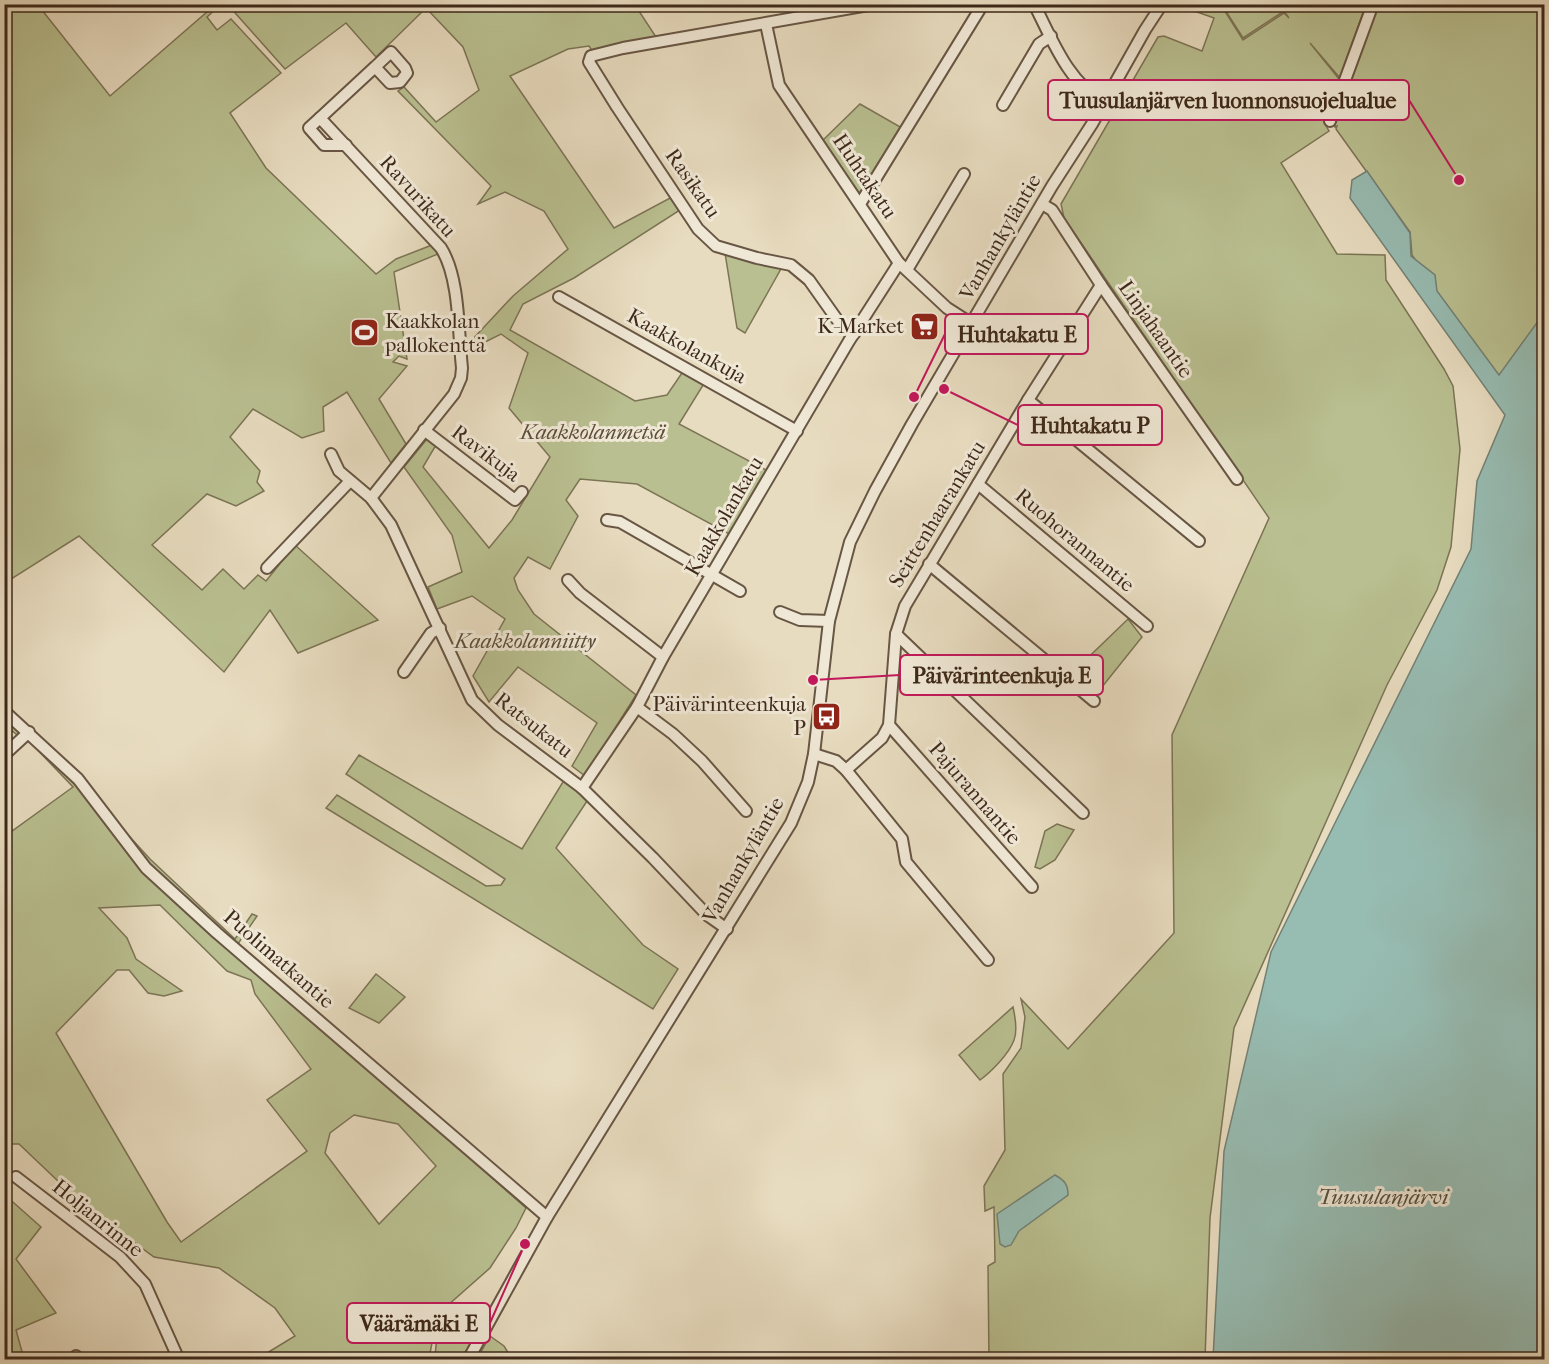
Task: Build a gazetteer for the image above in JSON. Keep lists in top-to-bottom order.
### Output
{
  "streets": {
    "street": [
      "Huhtakatu",
      "Rasikatu",
      "Ravurikatu",
      "Vanhankyläntie",
      "Linjahaantie",
      "Kaakkolankuja",
      "Ravikuja",
      "Seittenhaarankatu",
      "Kaakkolankatu",
      "Ruohorannantie",
      "Ratsukatu",
      "Pajurannantie",
      "Puolimatkantie",
      "Holjanrinne"
    ]
  },
  "crossings": [
    ["Huhtakatu", "Rasikatu"],
    ["Huhtakatu", "Vanhankyläntie"],
    ["Huhtakatu", "Kaakkolankatu"],
    ["Rasikatu", "Kaakkolankatu"],
    ["Ravurikatu", "Ravikuja"],
    ["Ravurikatu", "Ratsukatu"],
    ["Vanhankyläntie", "Linjahaantie"],
    ["Vanhankyläntie", "Ratsukatu"],
    ["Vanhankyläntie", "Puolimatkantie"],
    ["Linjahaantie", "Seittenhaarankatu"],
    ["Kaakkolankuja", "Kaakkolankatu"],
    ["Seittenhaarankatu", "Ruohorannantie"],
    ["Seittenhaarankatu", "Pajurannantie"],
    ["Kaakkolankatu", "Ratsukatu"]
  ],
  "water": ["Tuusulanjärvi"],
  "parks": ["Kaakkolanmetsä", "Kaakkolanniitty"],
  "places": {
    "other": [
      "Tuusulanjärven luonnonsuojelualue",
      "Huhtakatu P",
      "Huhtakatu E",
      "Päivärinteenkuja E",
      "Väärämäki E"
    ],
    "supermarket": ["K-Market"],
    "sports": ["Kaakkolan pallokenttä"],
    "bus stop": ["Päivärinteenkuja P"]
  }
}
